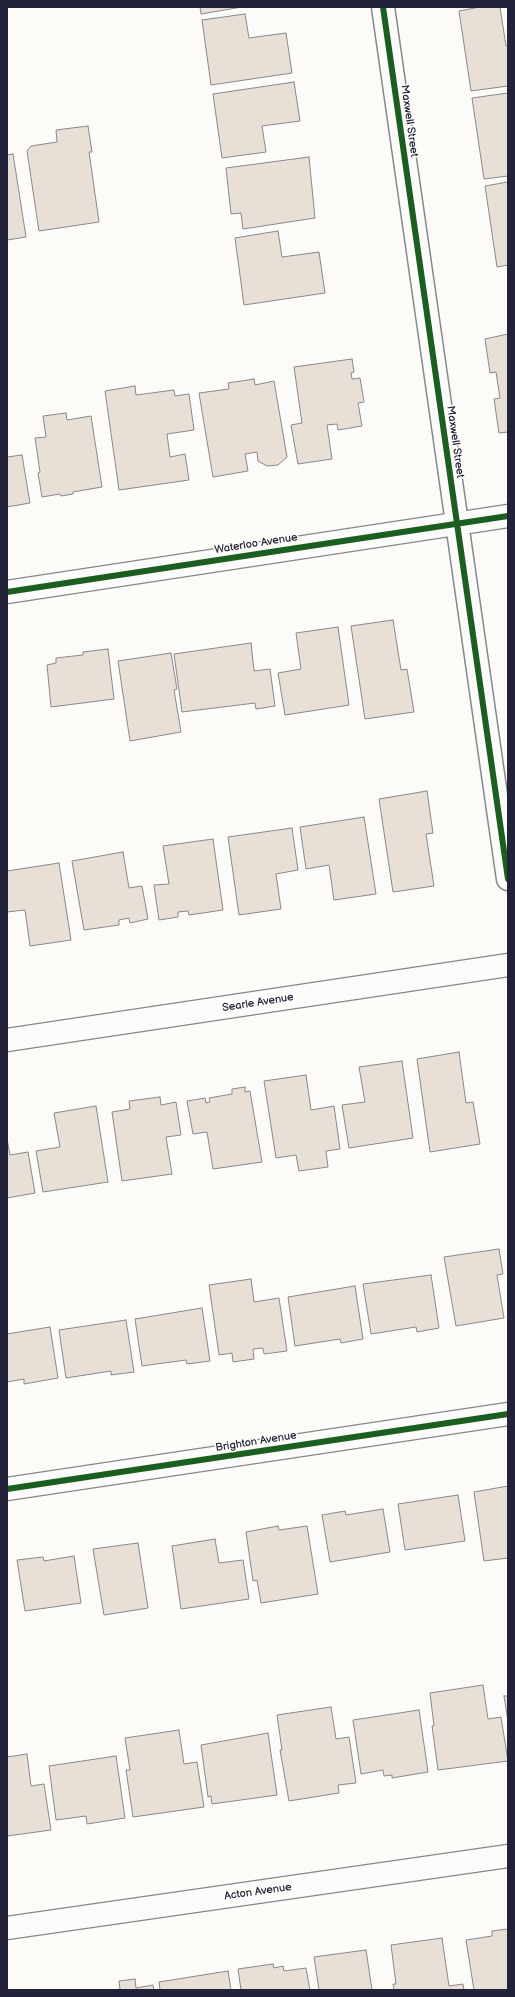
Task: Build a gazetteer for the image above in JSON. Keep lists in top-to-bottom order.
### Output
{
  "streets": {
    "street": [
      "Maxwell Street",
      "Waterloo Avenue",
      "Searle Avenue",
      "Brighton Avenue",
      "Acton Avenue"
    ]
  },
  "crossings": [
    ["Maxwell Street", "Waterloo Avenue"]
  ]
}
